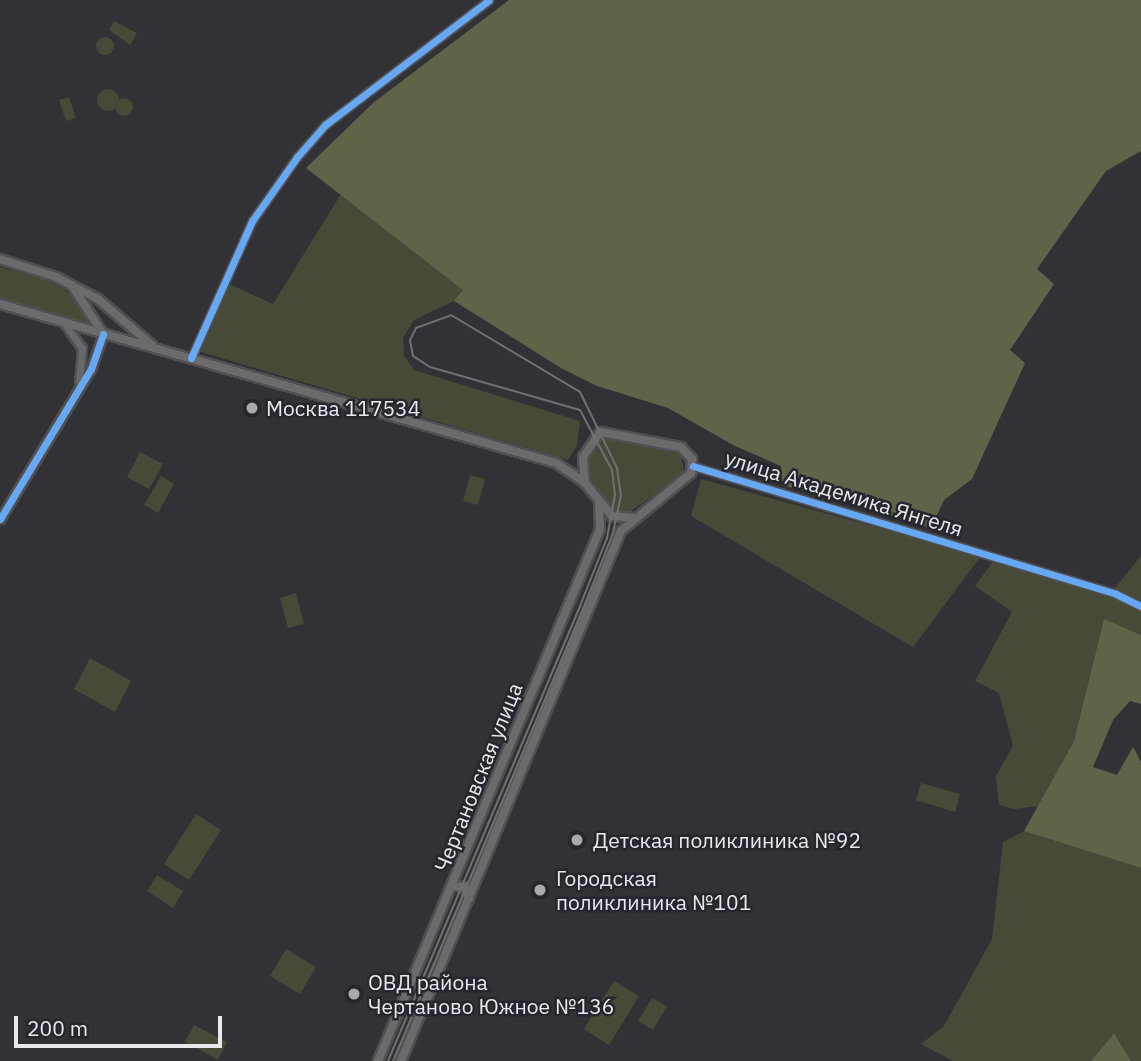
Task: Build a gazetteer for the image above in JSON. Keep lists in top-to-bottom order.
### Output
{
  "streets": {
    "main road": ["Чертановская улица"],
    "street": ["улица Академика Янгеля"]
  },
  "crossings": [
    ["улица Академика Янгеля", "Чертановская улица"]
  ],
  "places": [
    "Москва 117534",
    "Детская поликлиника №92",
    "Городская поликлиника №101",
    "ОВД района Чертаново Южное №136"
  ],
  "scale_bar": "200 m"
}
